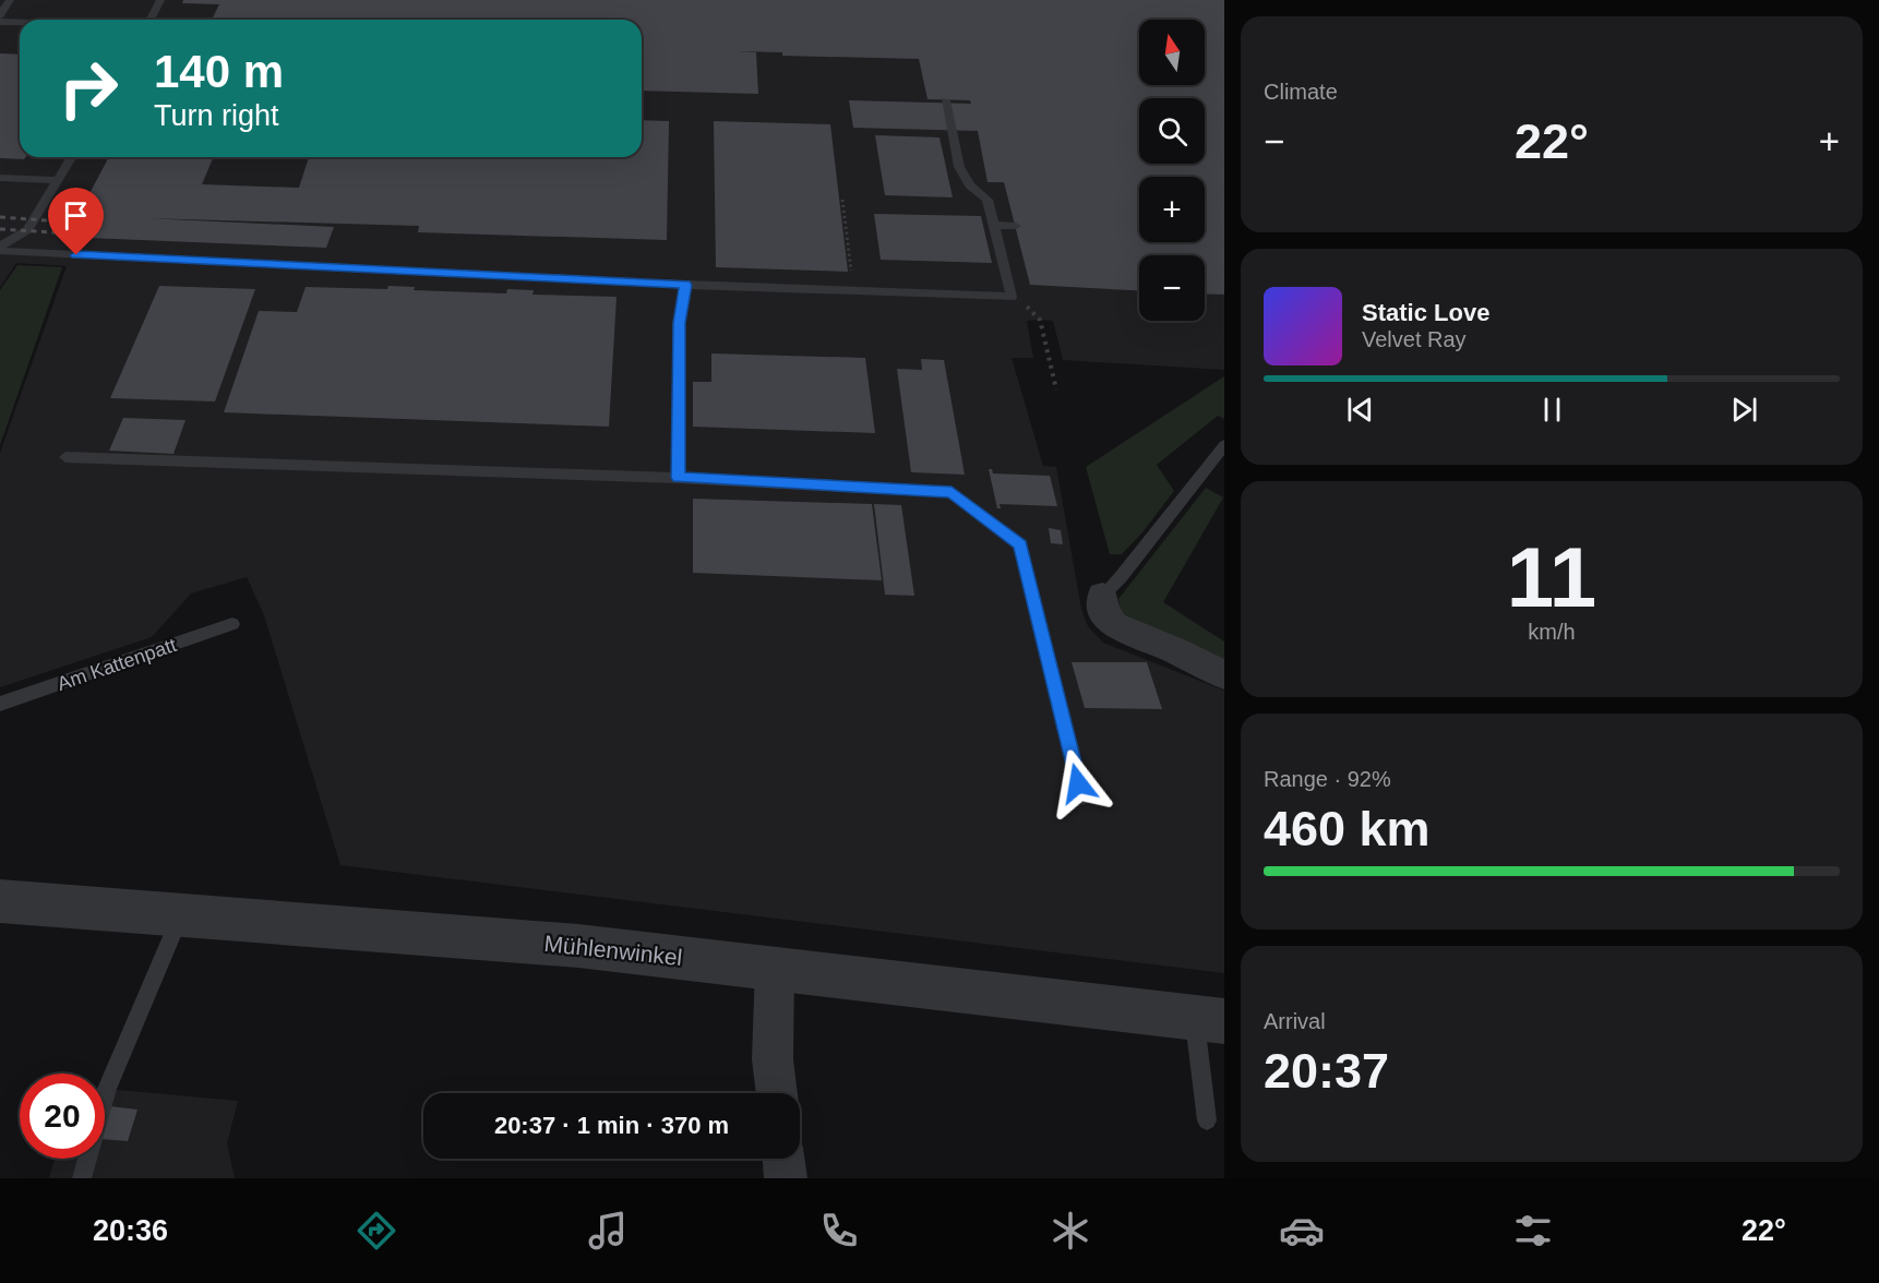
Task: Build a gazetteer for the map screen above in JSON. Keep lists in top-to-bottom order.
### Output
{
  "streets": {
    "street": ["Mühlenwinkel"],
    "lane": ["Am Kattenpatt"]
  },
  "north": "top",
  "page": {
    "tile": [
      "Climate",
      ["11", "km/h"],
      ["Range · 92%", "460 km"],
      ["Arrival", "20:37"]
    ],
    "map_buttons": ["+", "−"],
    "turn": ["140 m", "Turn right"],
    "heat": ["−", "22°", "+"],
    "song": ["Static Love", "Velvet Ray"],
    "limit": "20",
    "trip": "20:37 · 1 min · 370 m",
    "tabs": ["20:36", "22°"]
  }
}
